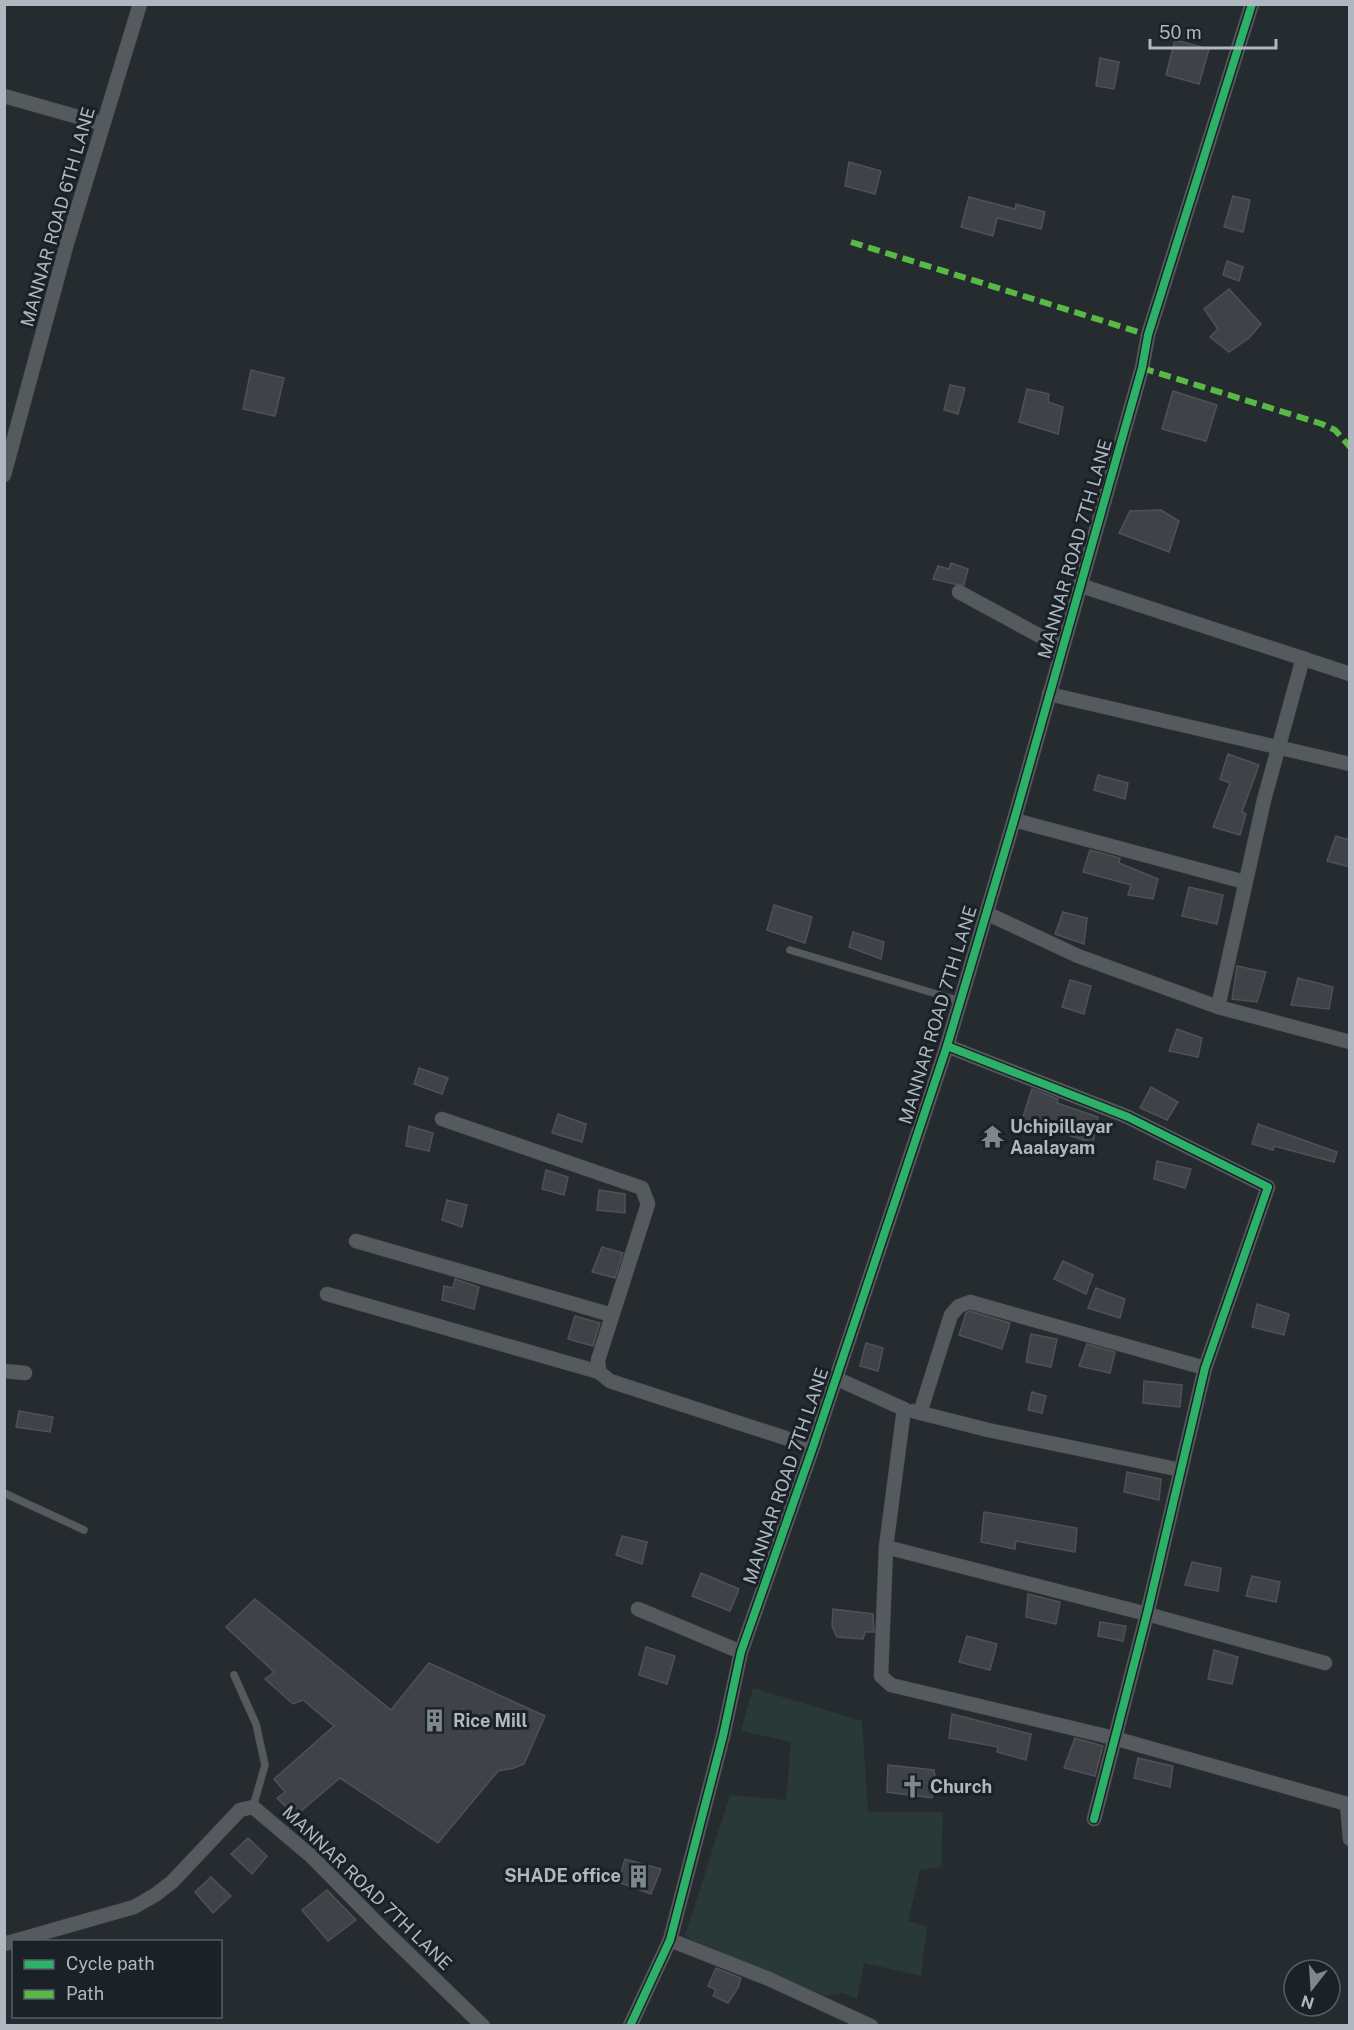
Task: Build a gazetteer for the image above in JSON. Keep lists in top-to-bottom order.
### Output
{
  "streets": {
    "street": ["MANNAR ROAD 6TH LANE", "MANNAR ROAD 7TH LANE"]
  },
  "places": {
    "temple": ["Uchipillayar Aaalayam"],
    "building": ["Rice Mill", "SHADE office"],
    "church": ["Church"]
  },
  "legend": ["Cycle path", "Path"],
  "scale_bar": "50 m",
  "north": "bottom"
}
